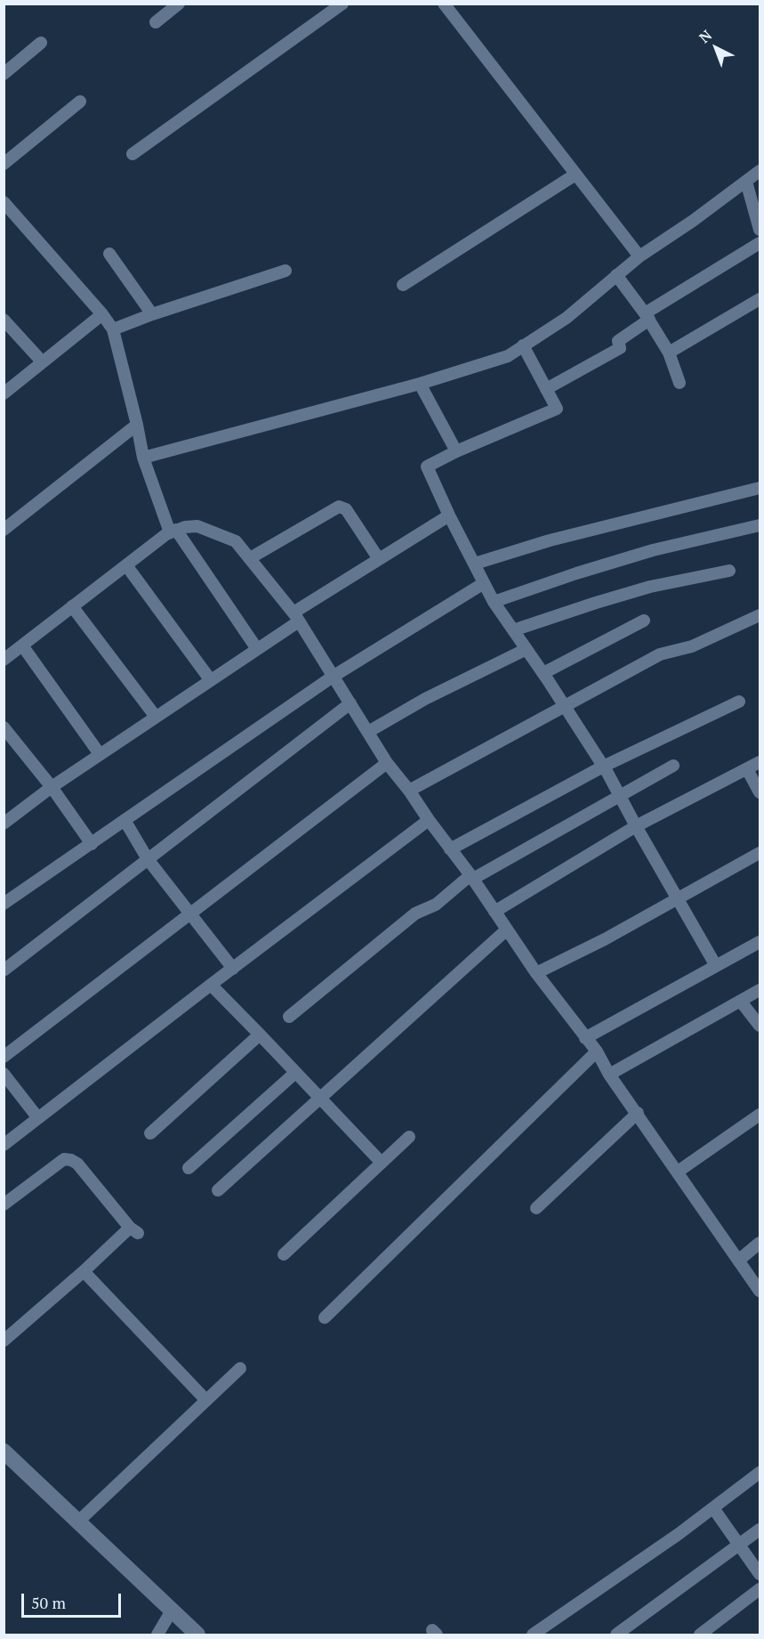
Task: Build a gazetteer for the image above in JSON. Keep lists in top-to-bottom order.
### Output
{
  "scale_bar": "50 m",
  "north": "top left"
}
